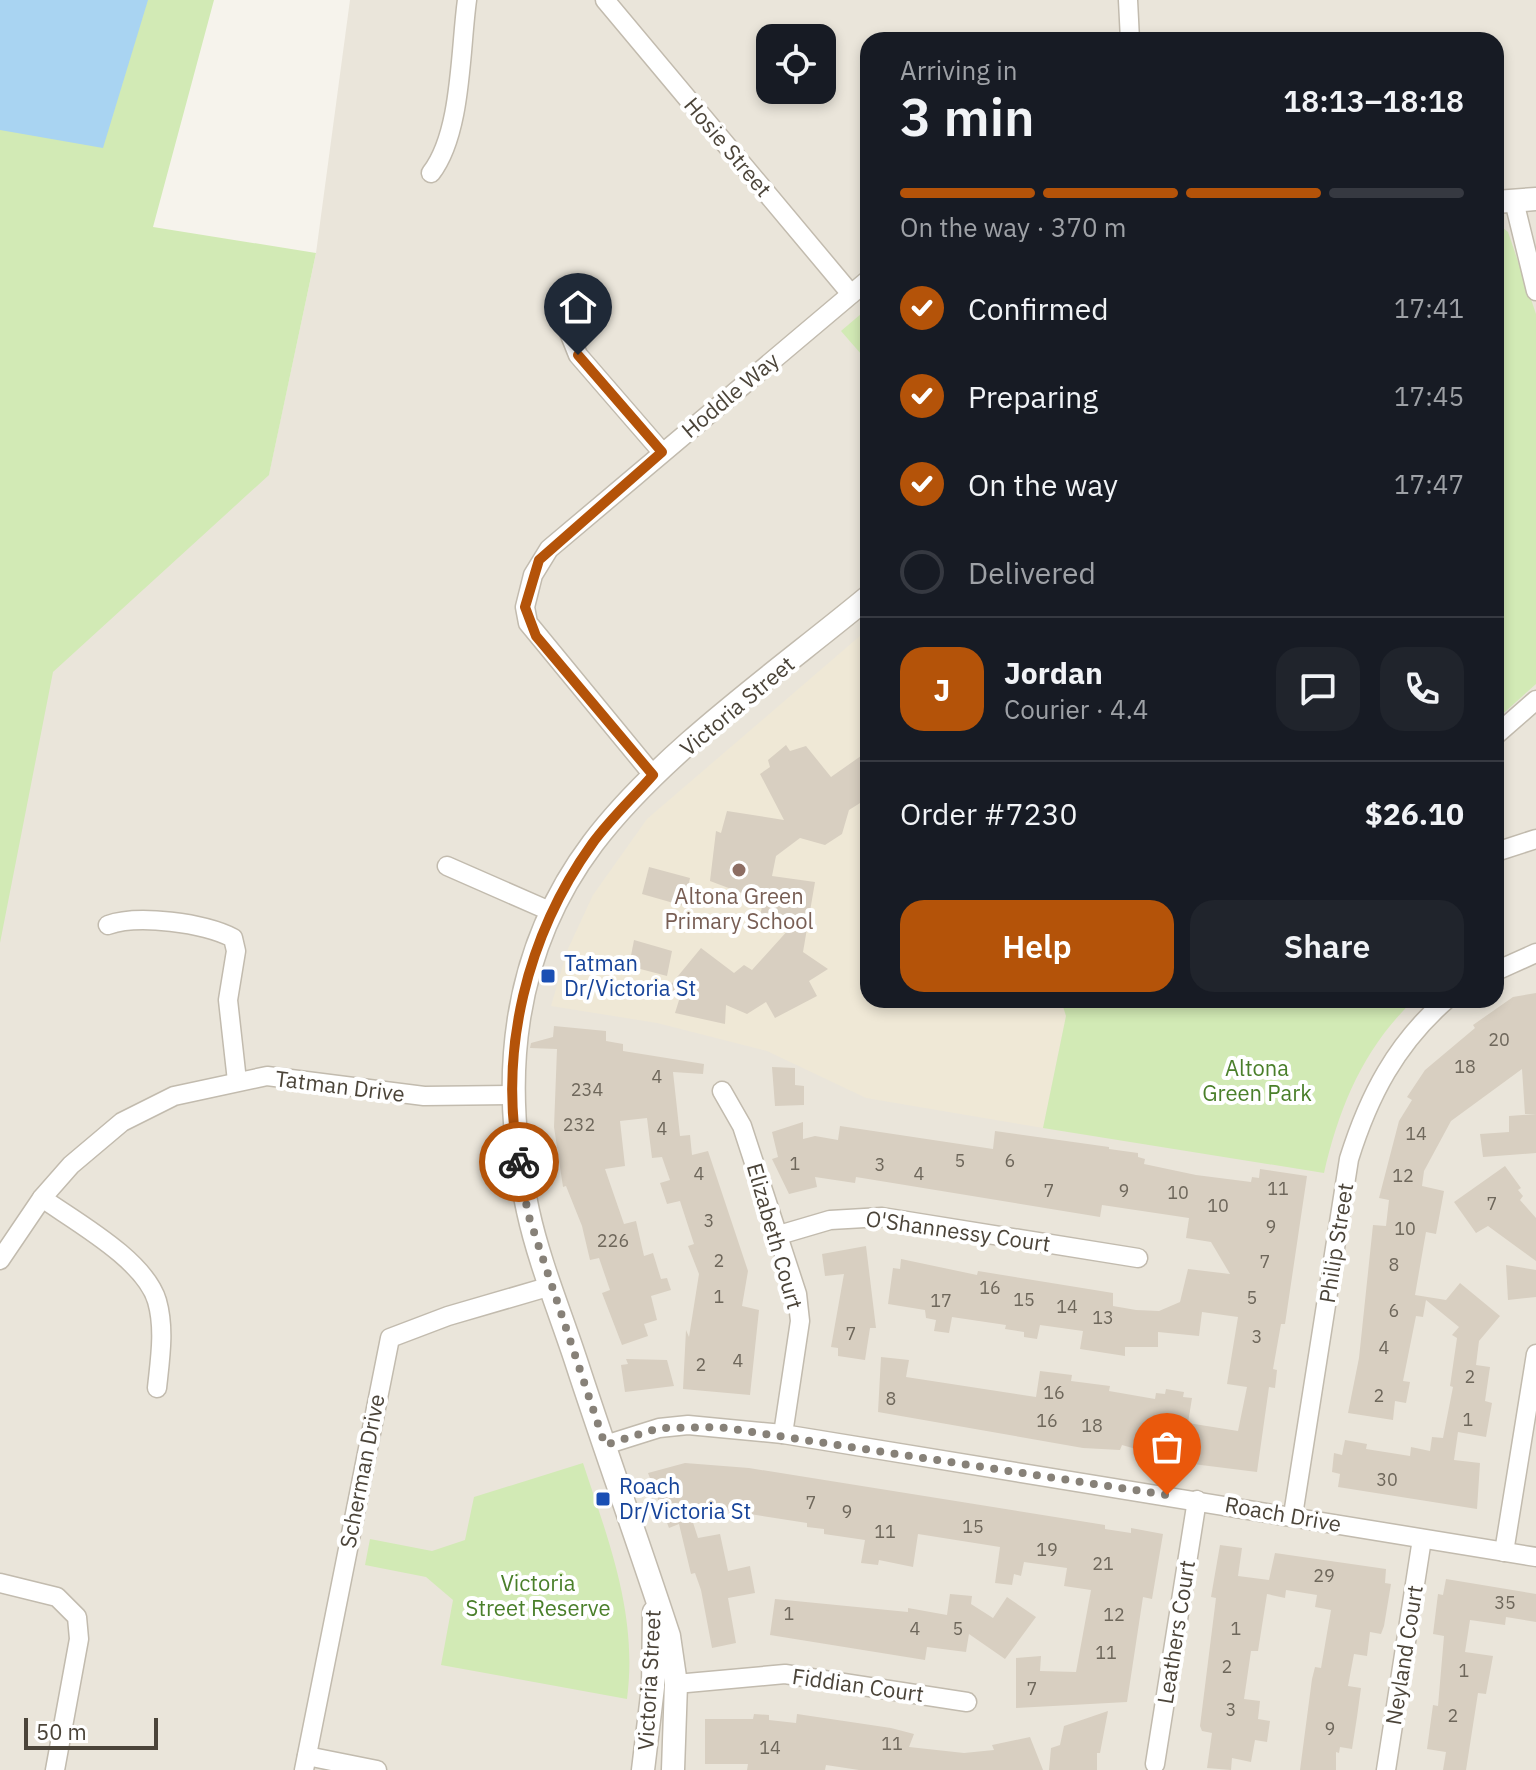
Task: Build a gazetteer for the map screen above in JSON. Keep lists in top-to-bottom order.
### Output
{
  "streets": {
    "street": [
      "Hosie Street",
      "Hoddle Way",
      "Victoria Street",
      "Tatman Drive",
      "O'Shannessy Court",
      "Elizabeth Court",
      "Philip Street",
      "Scherman Drive",
      "Roach Drive",
      "Leathers Court",
      "Neyland Court",
      "Fiddian Court"
    ]
  },
  "crossings": [
    ["Hosie Street", "Hoddle Way"],
    ["Hoddle Way", "Victoria Street"],
    ["Victoria Street", "Tatman Drive"],
    ["Victoria Street", "Scherman Drive"],
    ["Victoria Street", "Roach Drive"],
    ["Victoria Street", "Fiddian Court"],
    ["O'Shannessy Court", "Elizabeth Court"],
    ["Elizabeth Court", "Roach Drive"],
    ["Philip Street", "Roach Drive"],
    ["Roach Drive", "Leathers Court"],
    ["Roach Drive", "Neyland Court"]
  ],
  "parks": ["Altona Green Park", "Victoria Street Reserve"],
  "places": {
    "other": ["Altona Green Primary School"],
    "transit": ["Tatman Dr/Victoria St", "Roach Dr/Victoria St"]
  },
  "house_numbers": [
    "20",
    "18",
    "4",
    "234",
    "232",
    "4",
    "14",
    "5",
    "6",
    "1",
    "3",
    "4",
    "4",
    "12",
    "11",
    "7",
    "9",
    "10",
    "7",
    "10",
    "3",
    "9",
    "10",
    "226",
    "2",
    "7",
    "8",
    "16",
    "1",
    "5",
    "15",
    "17",
    "14",
    "6",
    "13",
    "7",
    "3",
    "4",
    "4",
    "2",
    "2",
    "16",
    "2",
    "8",
    "1",
    "16",
    "18",
    "30",
    "7",
    "9",
    "15",
    "11",
    "19",
    "21",
    "29",
    "35",
    "1",
    "12",
    "4",
    "5",
    "1",
    "11",
    "2",
    "1",
    "7",
    "3",
    "2",
    "9",
    "11",
    "14"
  ],
  "scale_bar": "50 m",
  "page": {
    "heading": ["3 min", "Arriving in", "18:13–18:18"],
    "panel": [
      "Jordan",
      "Courier · 4.4",
      "Order #7230",
      "$26.10"
    ],
    "bar": "On the way · 370 m",
    "list": [
      ["Confirmed", "17:41"],
      ["Preparing", "17:45"],
      ["On the way", "17:47"],
      "Delivered"
    ],
    "round": "J",
    "buttons": ["Help", "Share"],
    "scale": "50 m"
  }
}
